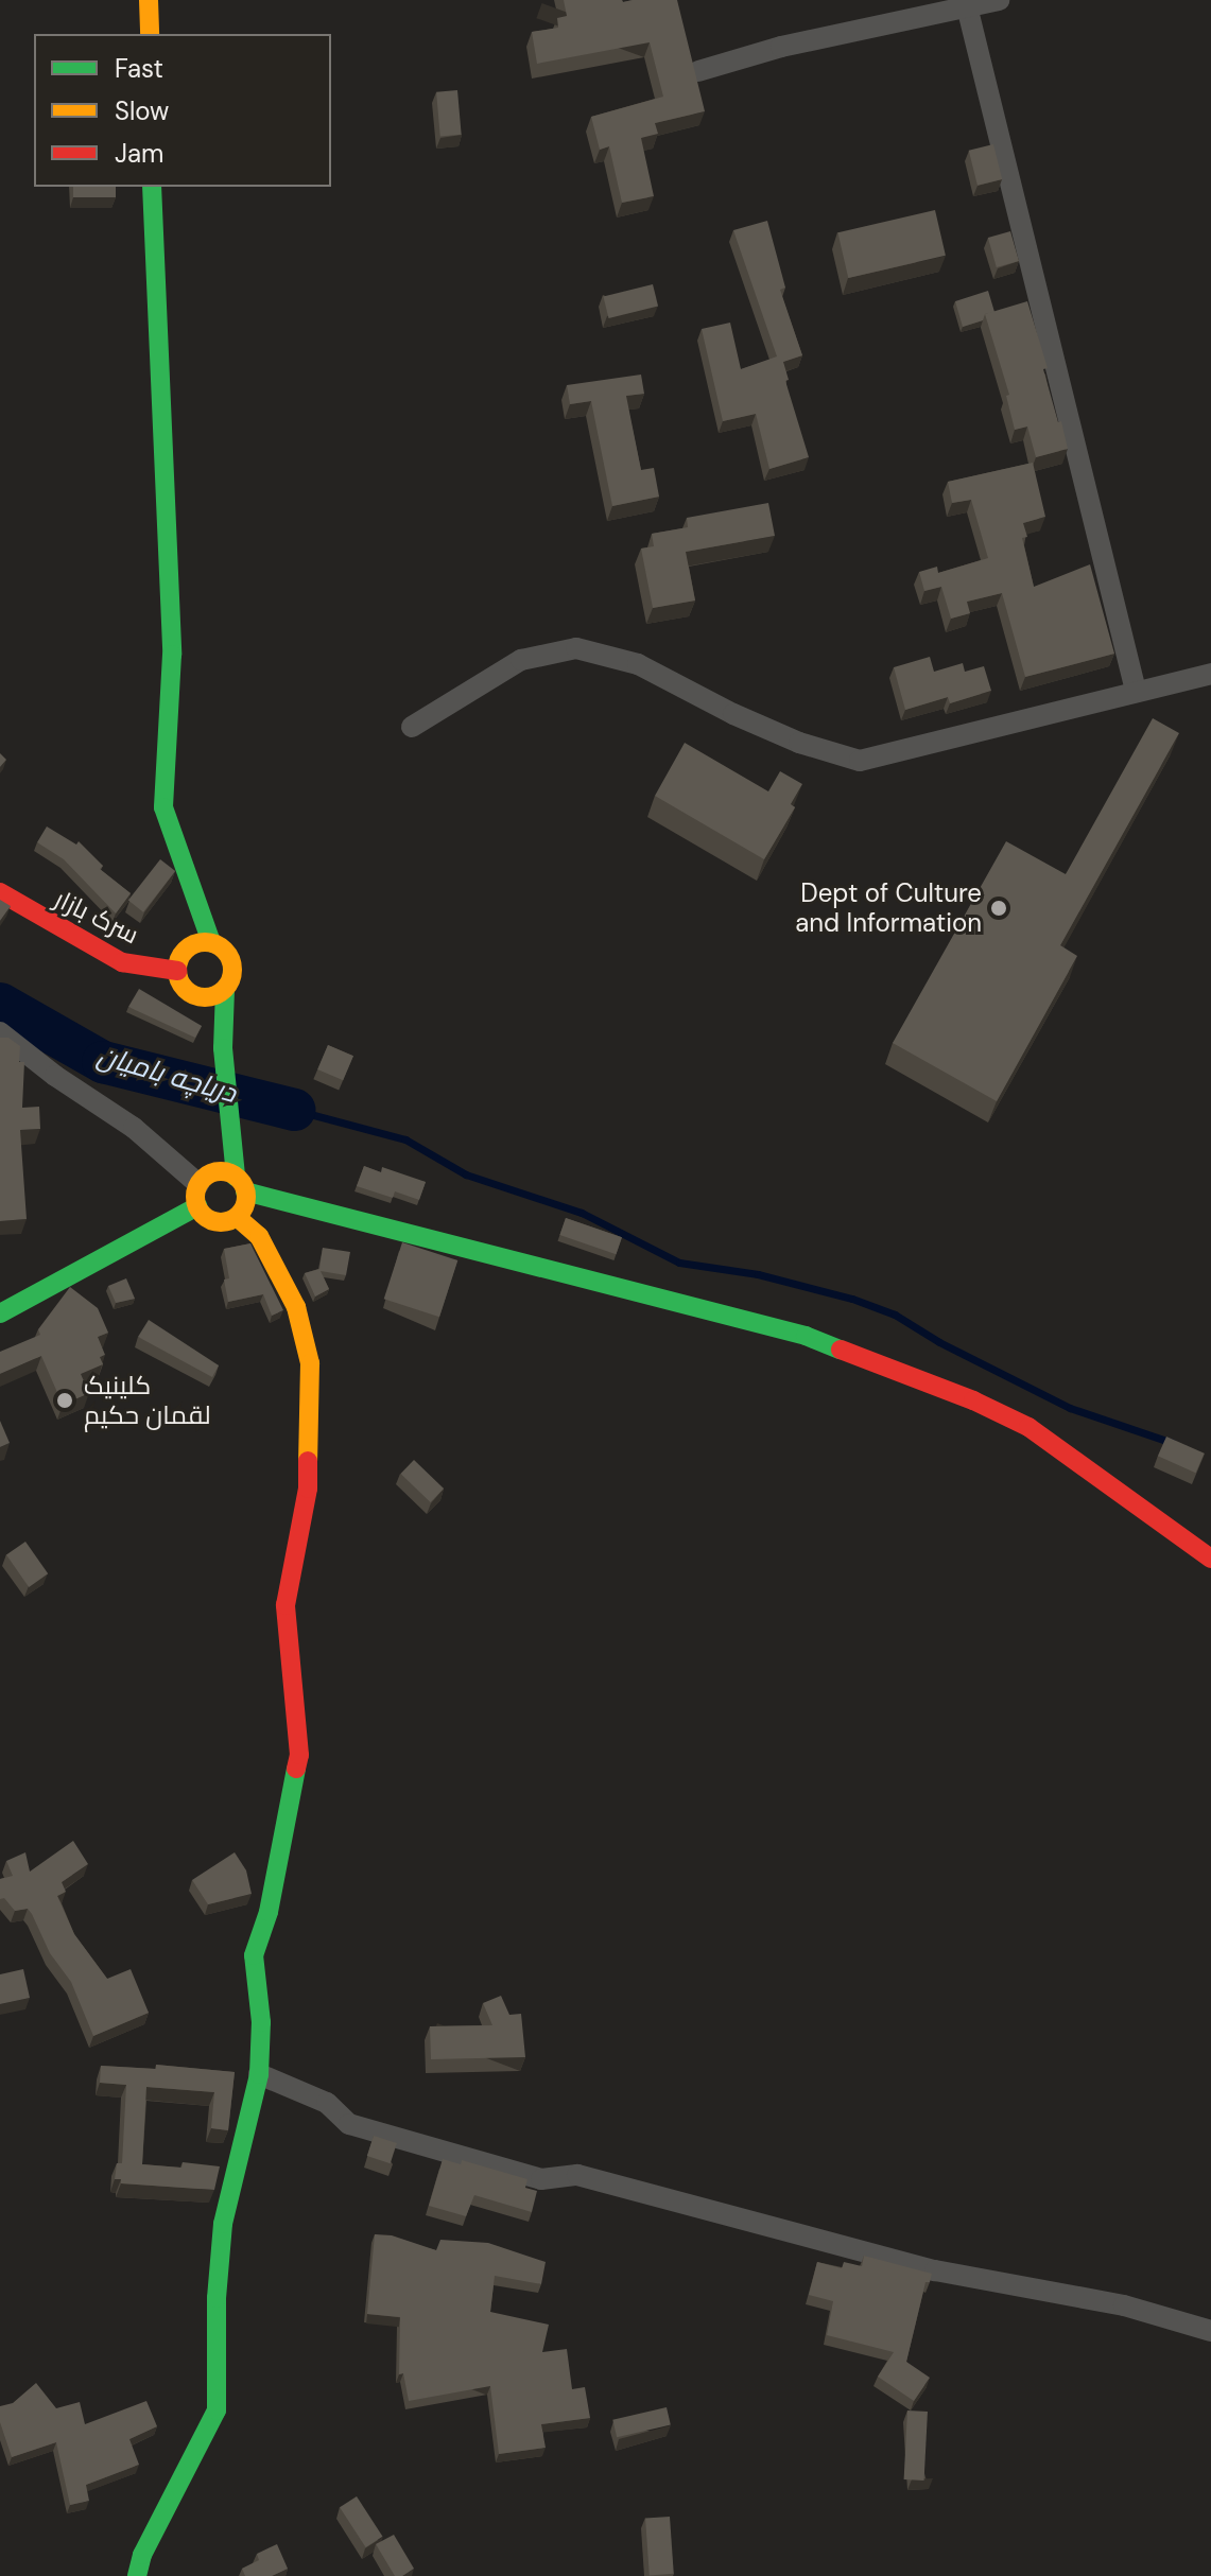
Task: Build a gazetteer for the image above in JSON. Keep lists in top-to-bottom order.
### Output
{
  "streets": {
    "street": ["سرک بازار"]
  },
  "water": ["دریاچه بامیان"],
  "places": ["Dept of Culture and Information", "کلینیک لقمان حکیم"],
  "legend": ["Fast", "Slow", "Jam"]
}
